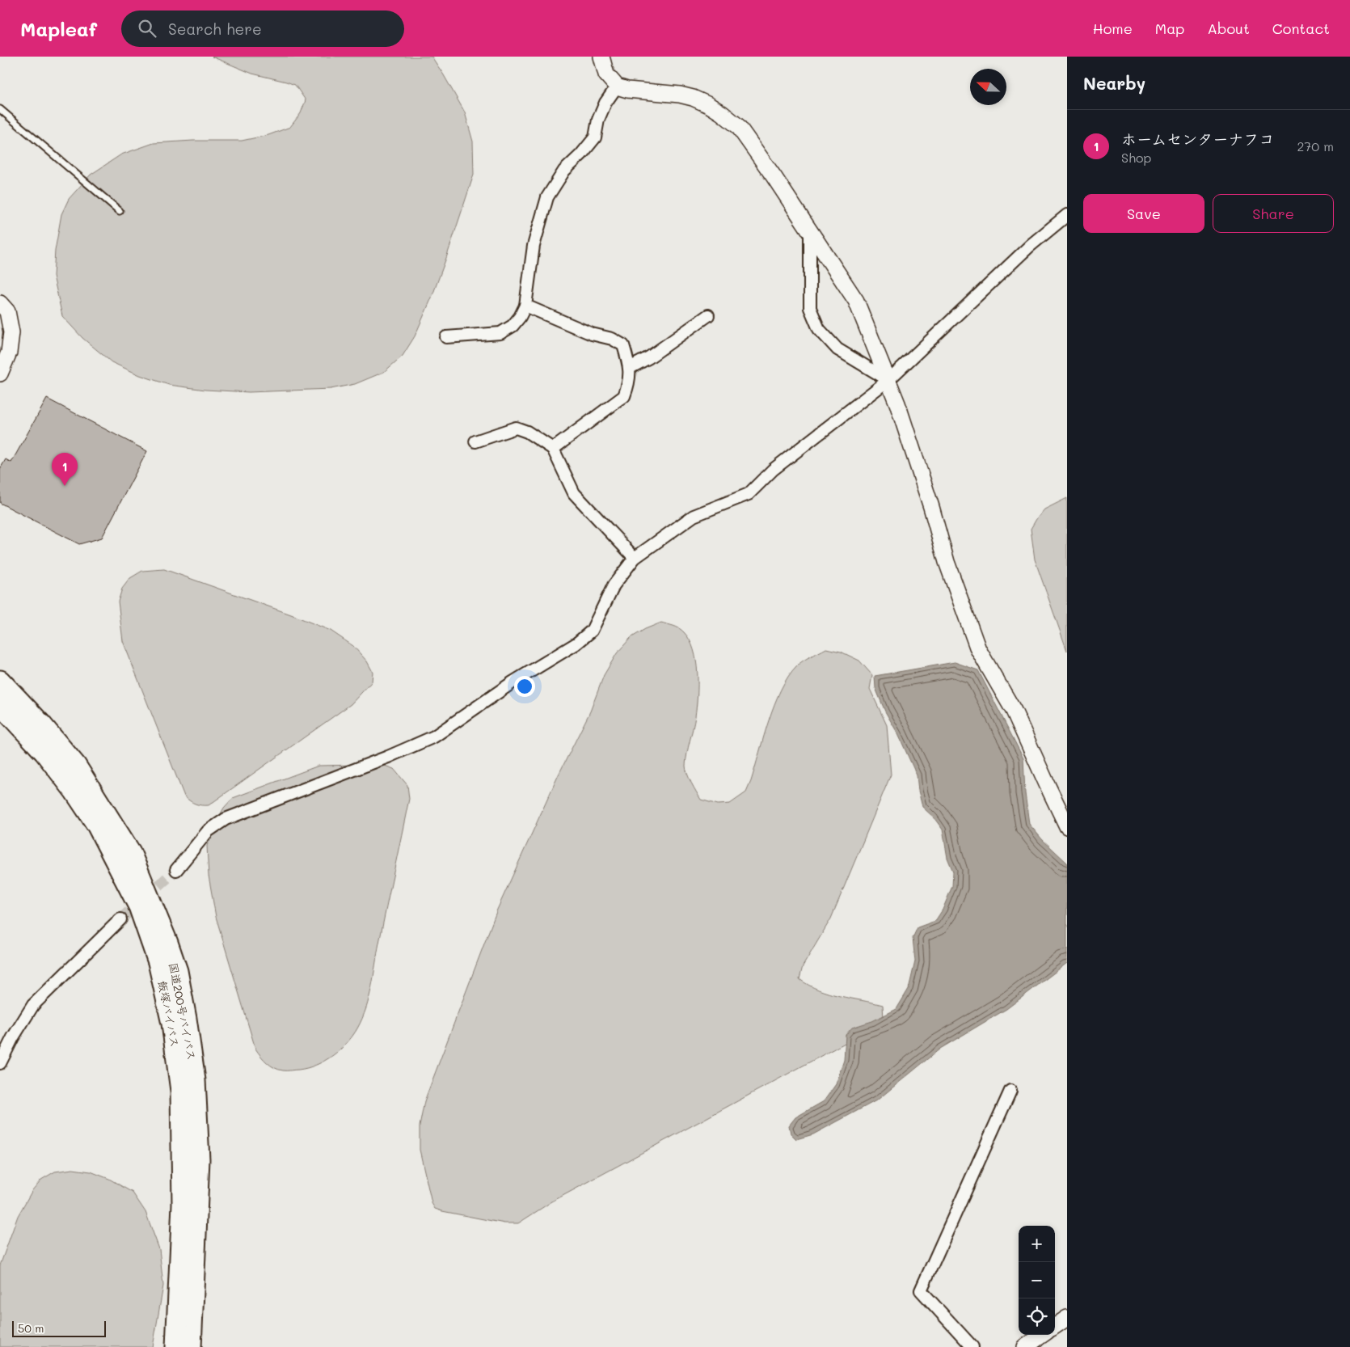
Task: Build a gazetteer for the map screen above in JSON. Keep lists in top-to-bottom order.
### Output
{
  "streets": {
    "highway": ["国道200号バイパス", "飯塚バイパス"]
  },
  "scale_bar": "50 m",
  "north": "left",
  "page": {
    "header": "Mapleaf",
    "search": "Search here",
    "nav": [
      "Home",
      "Map",
      "About",
      "Contact"
    ],
    "heading": "Nearby",
    "list": [
      {
        "mark": "1",
        "name": "ホームセンターナフコ",
        "note": "Shop",
        "value": "270 m"
      }
    ],
    "buttons": ["Save", "Share"],
    "pins": "1",
    "map_buttons": ["+", "−"],
    "scale": "50 m"
  }
}
